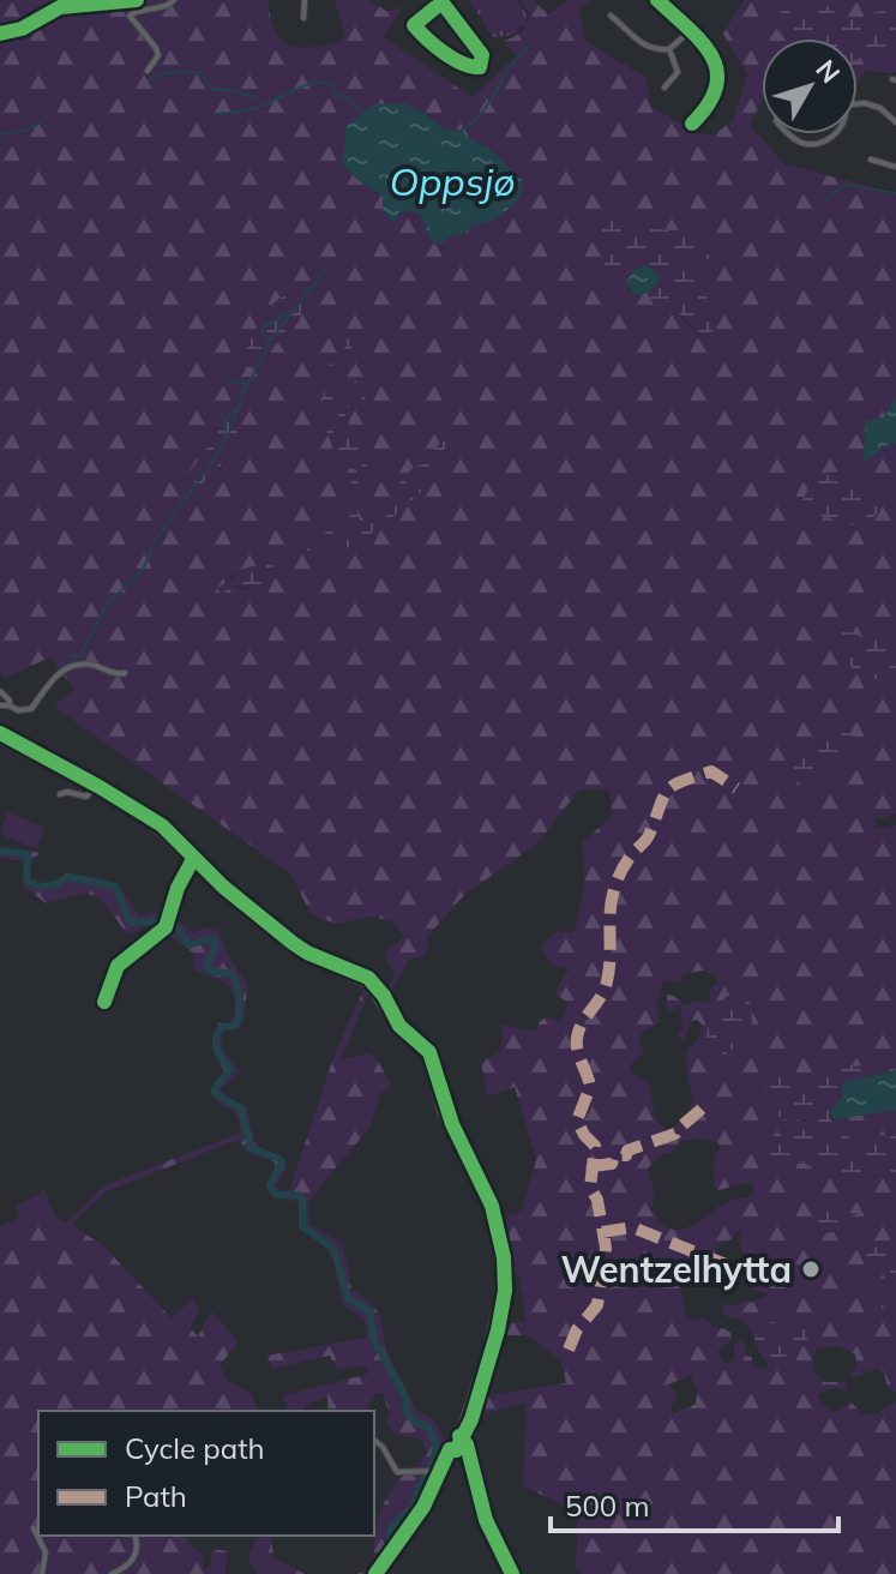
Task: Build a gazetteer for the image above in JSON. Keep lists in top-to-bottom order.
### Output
{
  "water": ["Oppsjø"],
  "places": ["Wentzelhytta"],
  "legend": ["Cycle path", "Path"],
  "scale_bar": "500 m",
  "north": "top right"
}
